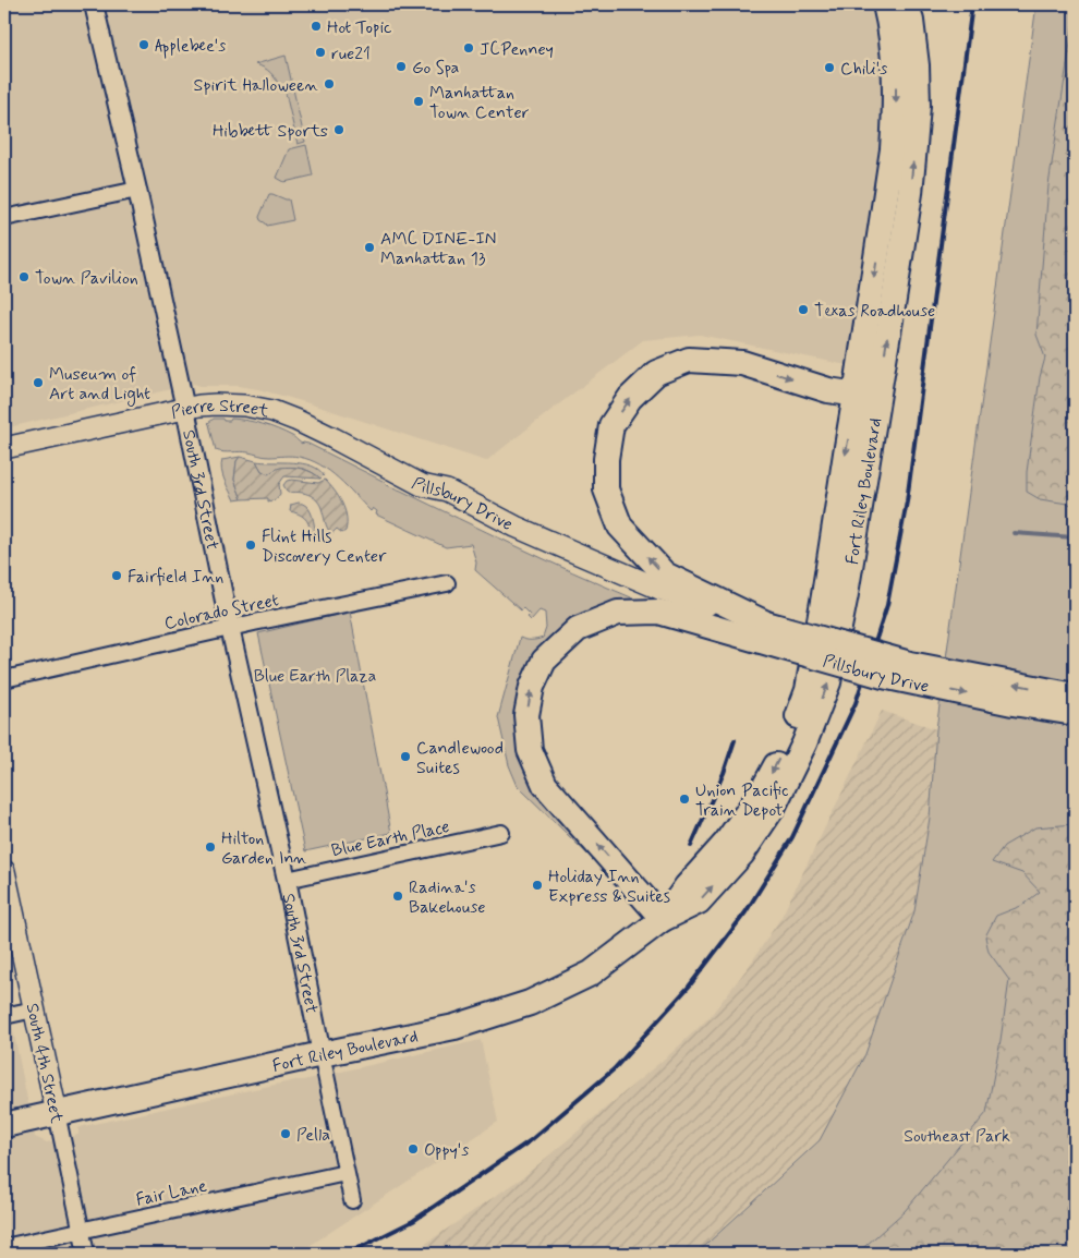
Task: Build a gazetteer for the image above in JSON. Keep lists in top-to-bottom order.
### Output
{
  "streets": {
    "highway": ["Fort Riley Boulevard", "Pillsbury Drive"],
    "main road": ["Pierre Street", "South 4th Street"],
    "street": [
      "South 3rd Street",
      "Colorado Street",
      "Blue Earth Place",
      "Fair Lane"
    ]
  },
  "crossings": [
    ["Pierre Street", "South 3rd Street"],
    ["Pierre Street", "Pillsbury Drive"],
    ["South 3rd Street", "Fort Riley Boulevard"],
    ["South 3rd Street", "Colorado Street"],
    ["South 3rd Street", "Blue Earth Place"],
    ["South 3rd Street", "Fair Lane"],
    ["Fort Riley Boulevard", "South 4th Street"],
    ["South 4th Street", "Fair Lane"]
  ],
  "parks": ["Blue Earth Plaza", "Southeast Park"],
  "places": [
    "Hot Topic",
    "Applebee's",
    "JCPenney",
    "rue21",
    "Go Spa",
    "Chili's",
    "Spirit Halloween",
    "Manhattan Town Center",
    "Hibbett Sports",
    "AMC DINE-IN Manhattan 13",
    "Town Pavilion",
    "Texas Roadhouse",
    "Museum of Art and Light",
    "Flint Hills Discovery Center",
    "Fairfield Inn",
    "Candlewood Suites",
    "Union Pacific Train Depot",
    "Hilton Garden Inn",
    "Holiday Inn Express & Suites",
    "Radina's Bakehouse",
    "Pella",
    "Oppy's"
  ]
}
